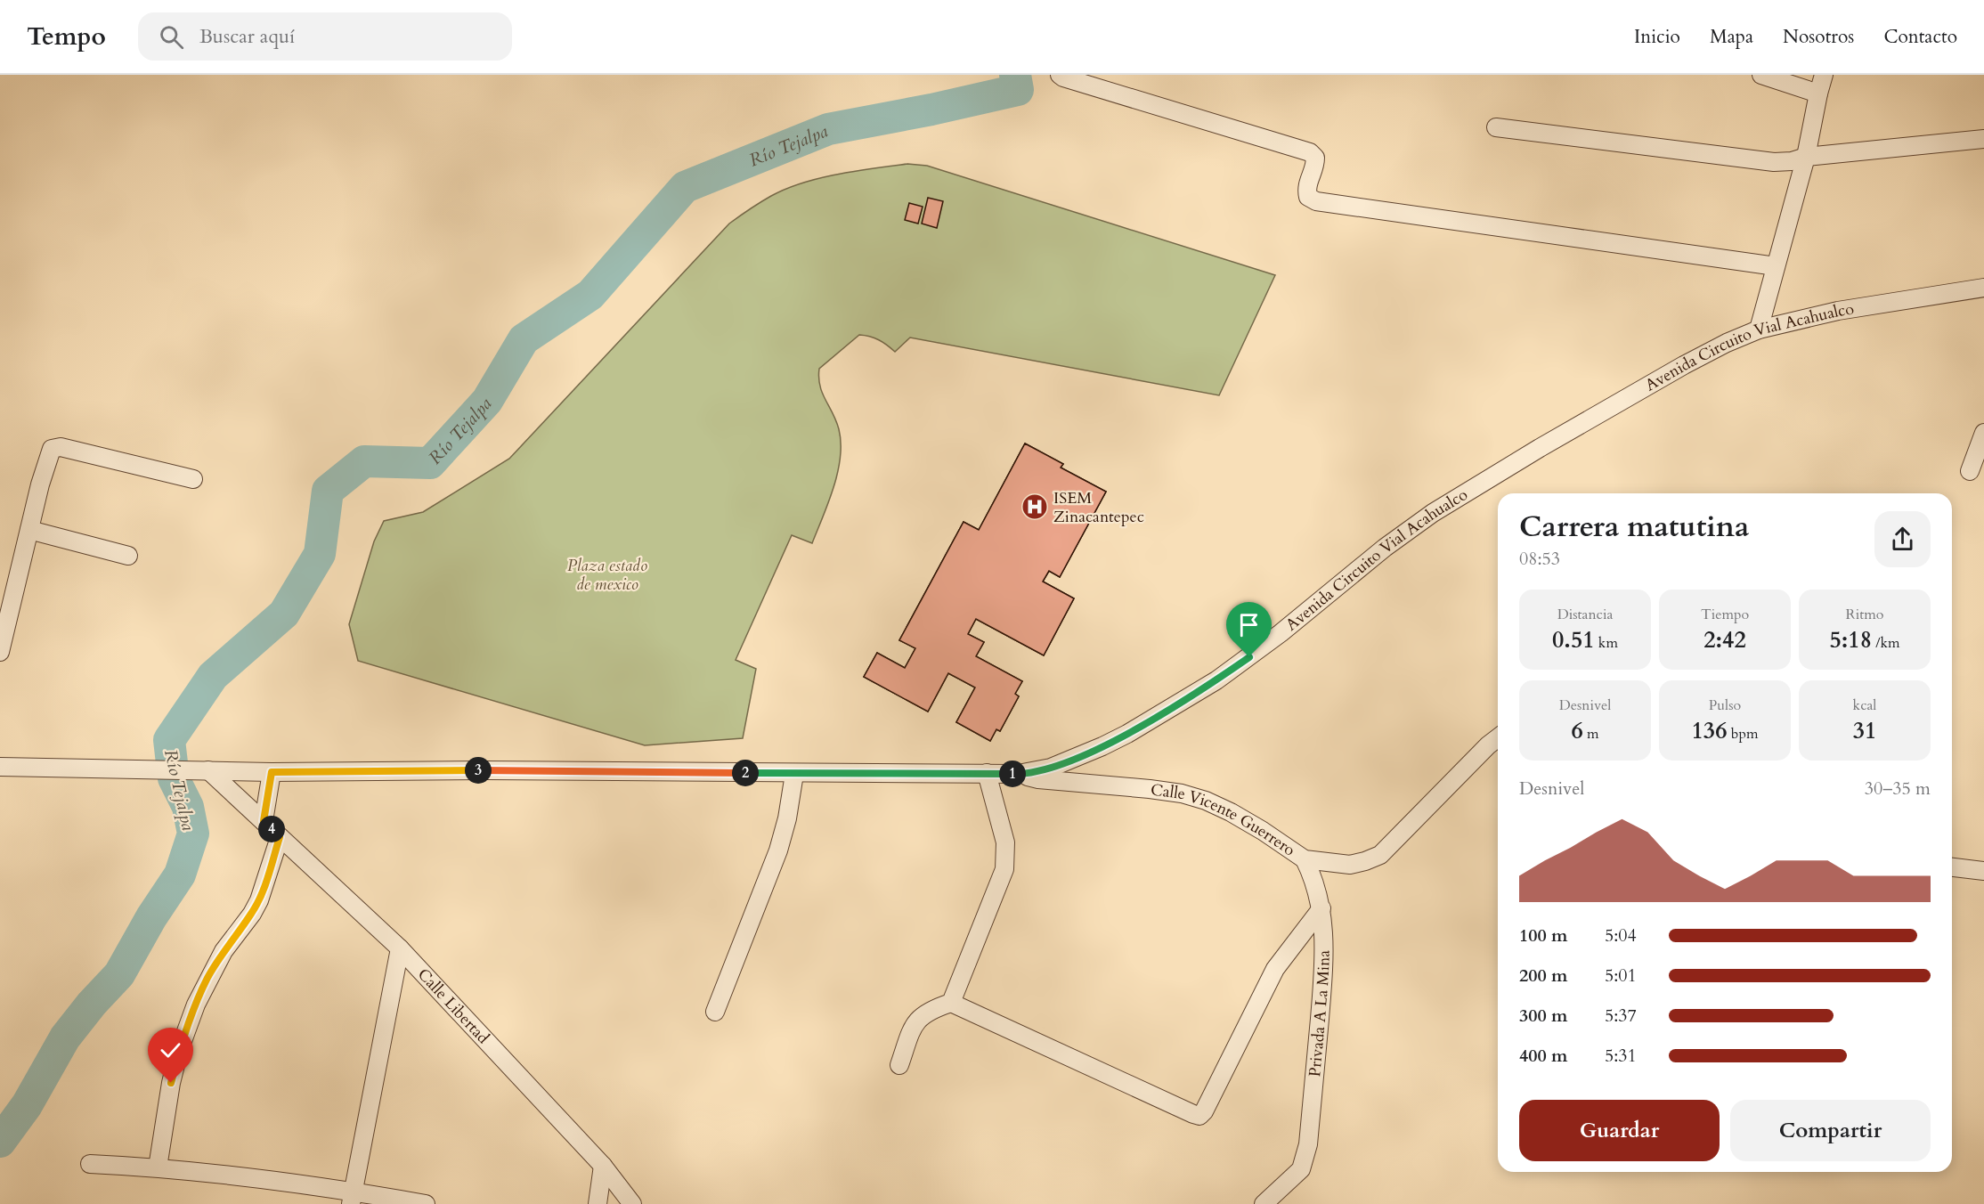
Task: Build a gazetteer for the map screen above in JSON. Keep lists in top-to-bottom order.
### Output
{
  "streets": {
    "street": [
      "Avenida Circuito Vial Acahualco",
      "Calle Vicente Guerrero",
      "Calle Libertad",
      "Privada A La Mina"
    ]
  },
  "crossings": [
    ["Avenida Circuito Vial Acahualco", "Calle Vicente Guerrero"],
    ["Avenida Circuito Vial Acahualco", "Calle Libertad"],
    ["Calle Vicente Guerrero", "Privada A La Mina"]
  ],
  "water": ["Río Tejalpa"],
  "parks": ["Plaza estado de mexico"],
  "places": {
    "hospital": ["ISEM Zinacantepec"]
  },
  "page": {
    "header": "Tempo",
    "search": "Buscar aquí",
    "nav": [
      "Inicio",
      "Mapa",
      "Nosotros",
      "Contacto"
    ],
    "heading": ["Carrera matutina", "08:53"],
    "stats": [
      ["Distancia", "0.51 km"],
      ["Tiempo", "2:42"],
      ["Ritmo", "5:18 /km"],
      ["Desnivel", "6 m"],
      ["Pulso", "136 bpm"],
      ["kcal", "31"]
    ],
    "pins": [
      "3",
      "2",
      "1",
      "4"
    ],
    "chart": ["Desnivel", "30–35 m"],
    "list": [
      {
        "name": "100 m",
        "note": "5:04"
      },
      {
        "name": "200 m",
        "note": "5:01"
      },
      {
        "name": "300 m",
        "note": "5:37"
      },
      {
        "name": "400 m",
        "note": "5:31"
      }
    ],
    "buttons": ["Guardar", "Compartir"]
  }
}
